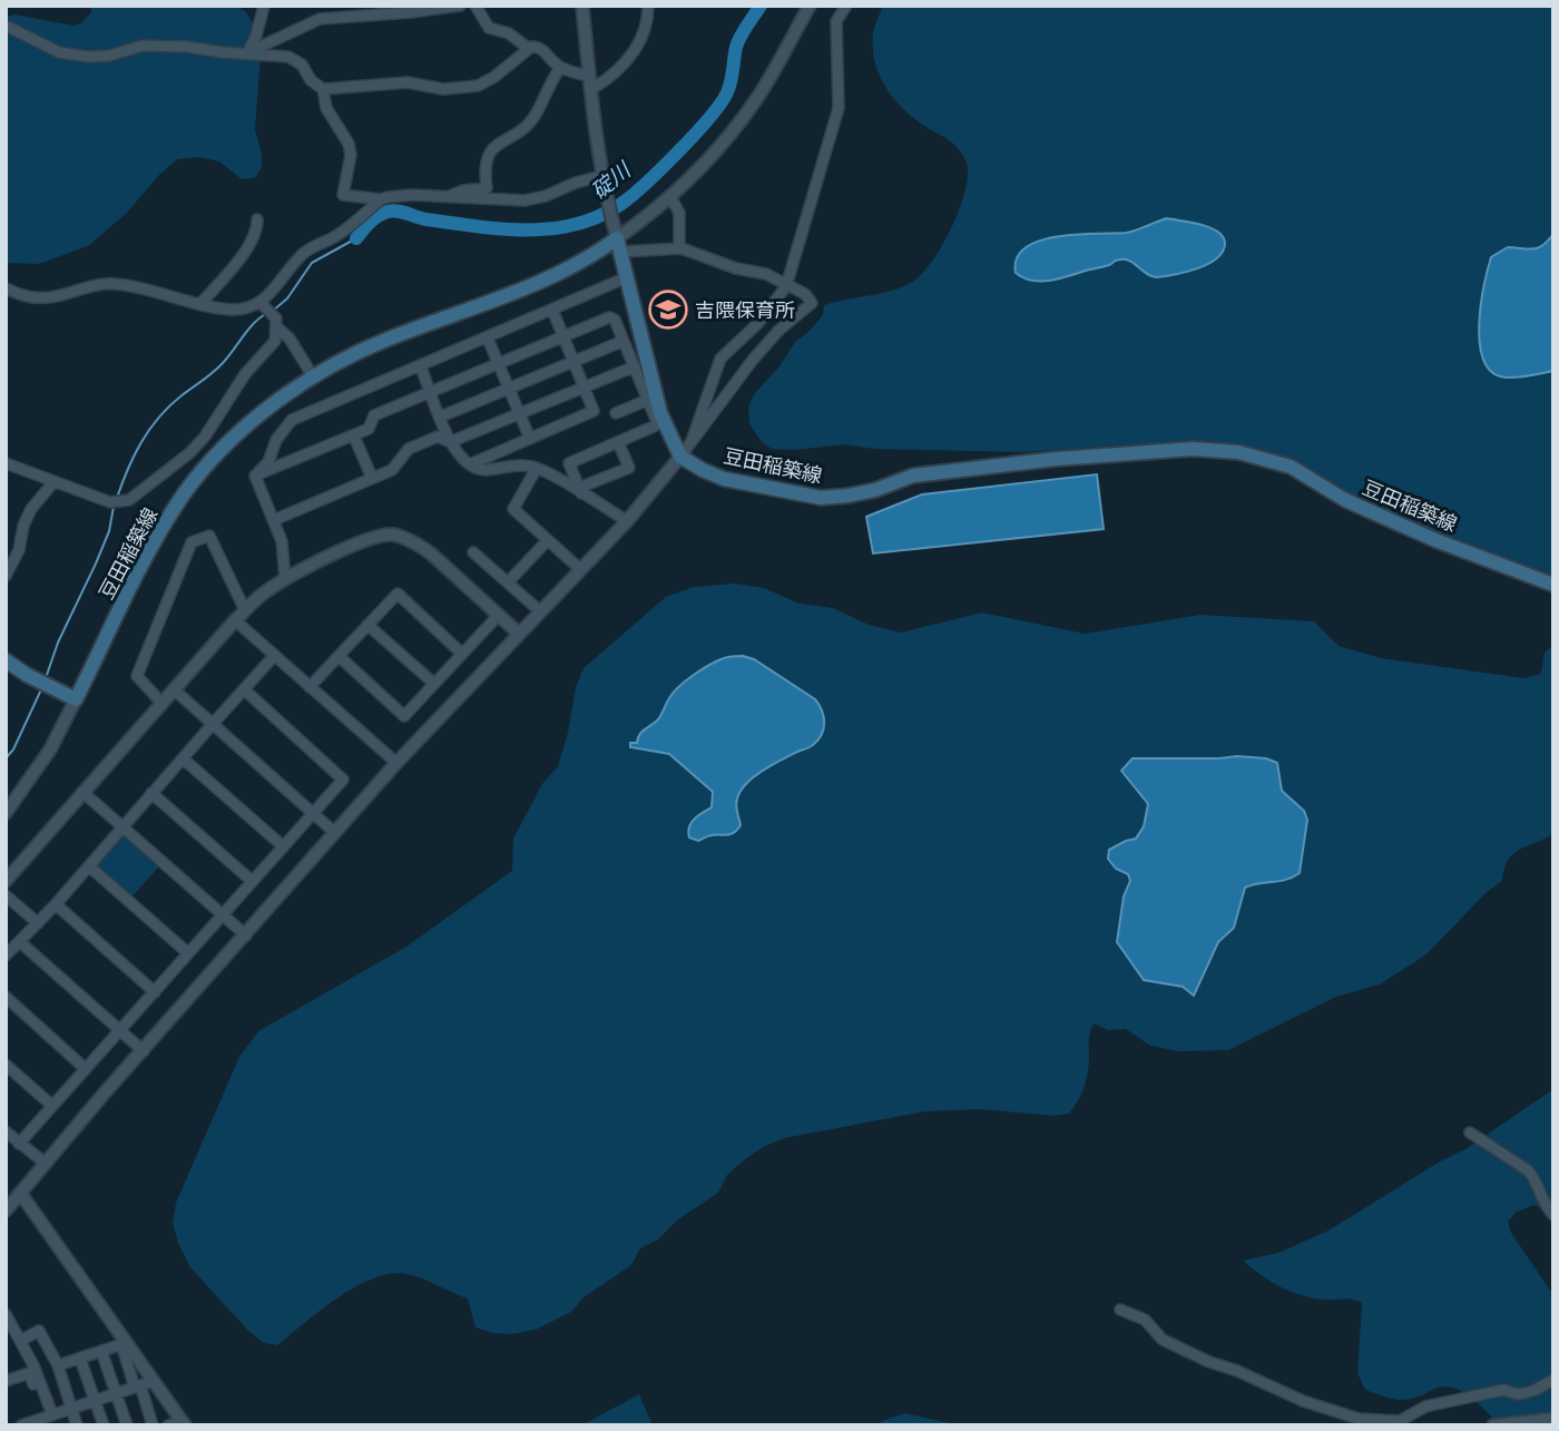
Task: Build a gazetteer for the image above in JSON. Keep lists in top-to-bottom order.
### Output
{
  "streets": {
    "main road": ["豆田稲築線"]
  },
  "water": ["碇川"],
  "places": {
    "school or university": ["吉隈保育所"]
  }
}
